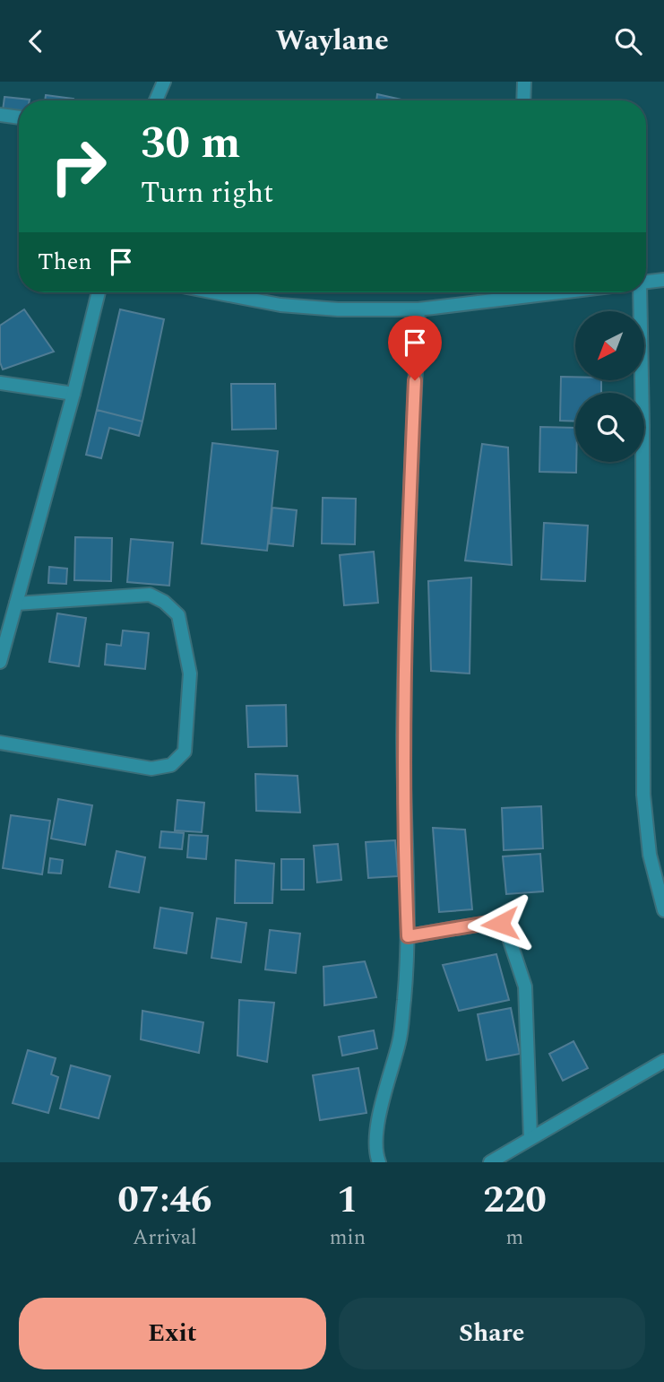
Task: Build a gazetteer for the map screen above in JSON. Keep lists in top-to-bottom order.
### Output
{
  "north": "bottom left",
  "page": {
    "header": "Waylane",
    "turn": ["30 m", "Turn right"],
    "then": "Then",
    "eta": [
      "07:46",
      "Arrival",
      "1",
      "min",
      "220",
      "m"
    ],
    "buttons": ["Exit", "Share"]
  }
}
